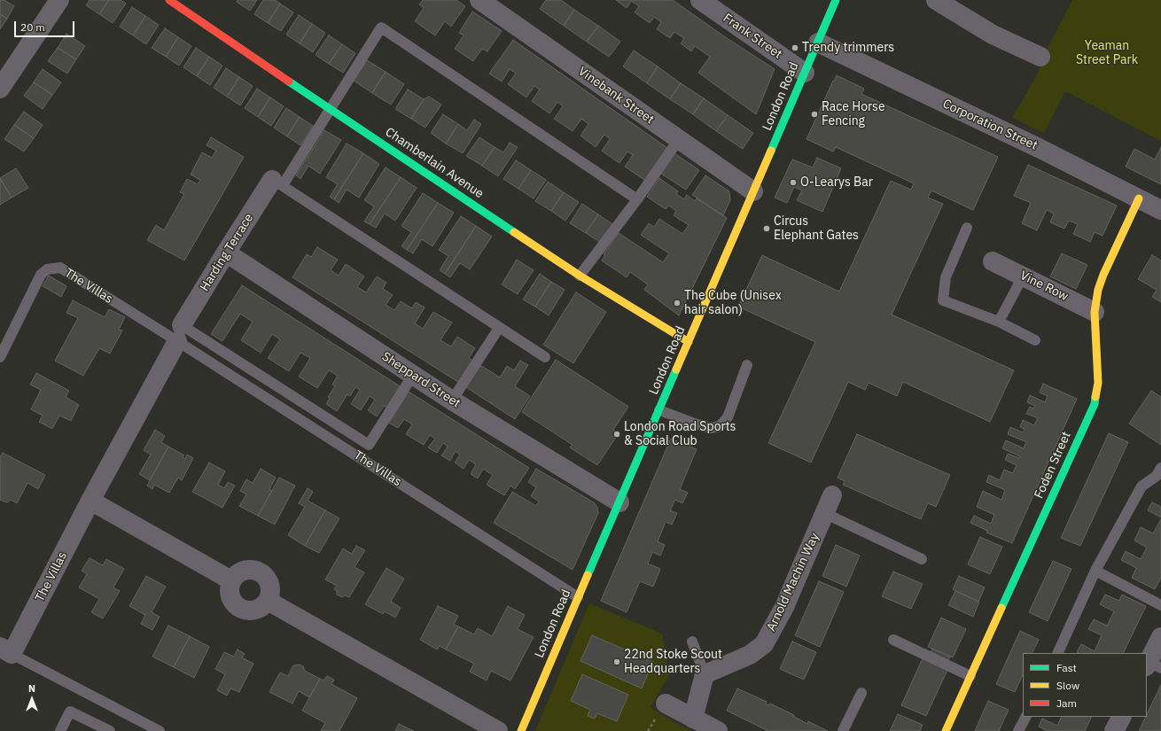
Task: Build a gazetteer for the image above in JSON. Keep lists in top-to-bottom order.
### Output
{
  "streets": {
    "street": [
      "Frank Street",
      "Vinebank Street",
      "London Road",
      "Corporation Street",
      "Chamberlain Avenue",
      "Harding Terrace",
      "The Villas",
      "Vine Row",
      "Sheppard Street",
      "Foden Street",
      "Arnold Machin Way"
    ]
  },
  "crossings": [
    ["Frank Street", "London Road"],
    ["Vinebank Street", "London Road"],
    ["London Road", "Corporation Street"],
    ["London Road", "Chamberlain Avenue"],
    ["London Road", "The Villas"],
    ["London Road", "Sheppard Street"],
    ["Corporation Street", "Foden Street"],
    ["Harding Terrace", "The Villas"],
    ["Harding Terrace", "Sheppard Street"],
    ["The Villas", "Sheppard Street"],
    ["Vine Row", "Foden Street"]
  ],
  "parks": ["Yeaman Street Park"],
  "places": [
    "Trendy trimmers",
    "Race Horse Fencing",
    "O-Learys Bar",
    "Circus Elephant Gates",
    "The Cube (Unisex hair salon)",
    "London Road Sports & Social Club",
    "22nd Stoke Scout Headquarters"
  ],
  "legend": ["Fast", "Slow", "Jam"],
  "scale_bar": "20 m",
  "north": "top"
}
